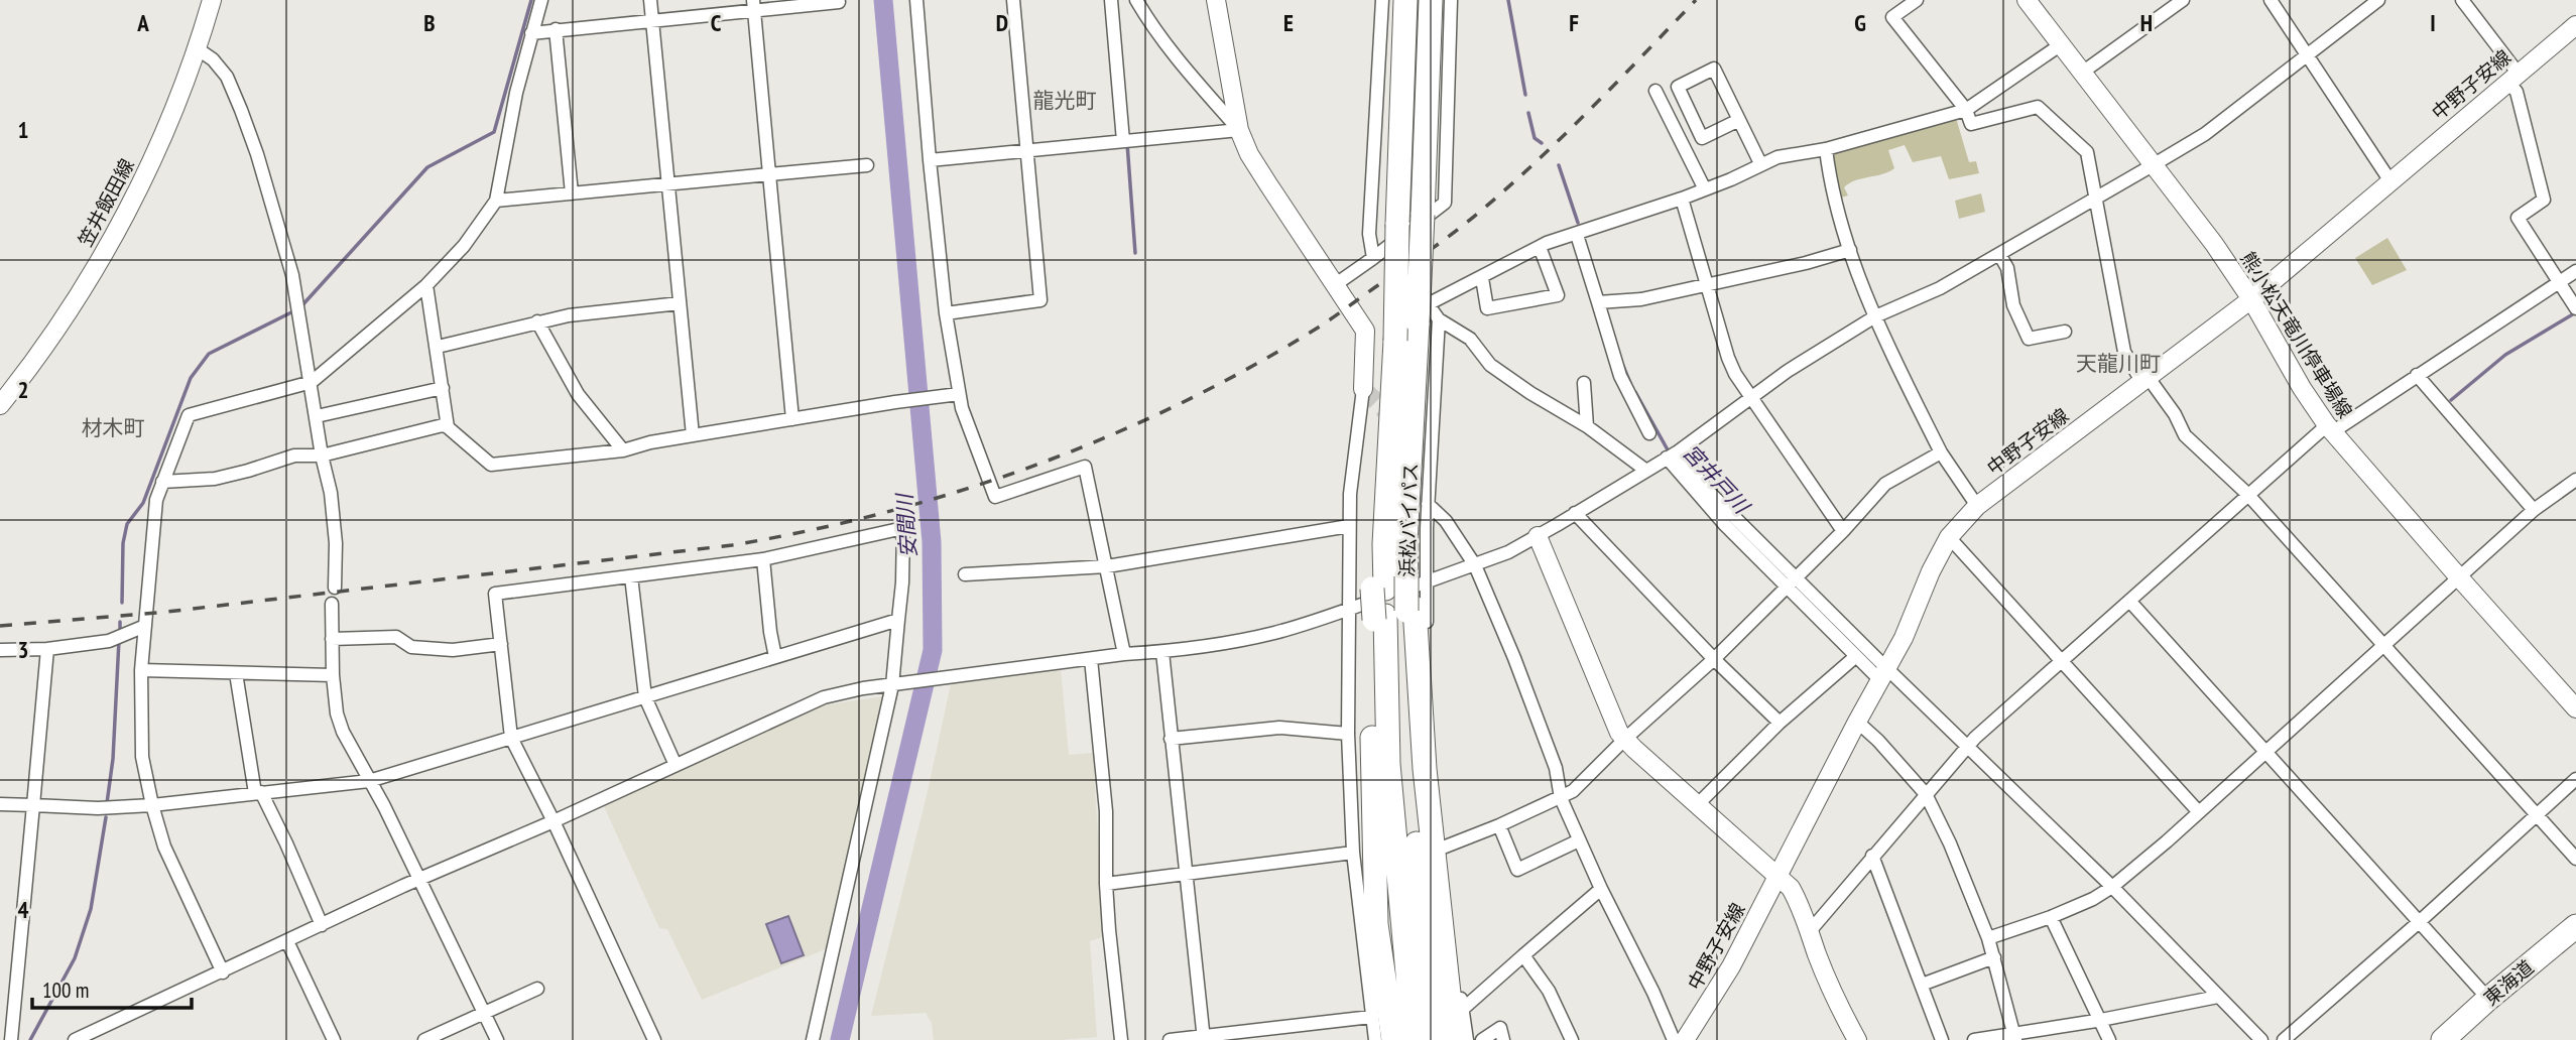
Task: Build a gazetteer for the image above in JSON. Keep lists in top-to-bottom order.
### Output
{
  "streets": {
    "highway": ["浜松バイパス", "東海道"],
    "main road": ["中野子安線", "笠井飯田線", "熊小松天竜川停車場線"]
  },
  "crossings": [
    ["中野子安線", "熊小松天竜川停車場線"]
  ],
  "districts": ["龍光町", "天龍川町", "材木町"],
  "water": ["宮井戸川", "安間川"],
  "scale_bar": "100 m",
  "grid": {
    "columns": [
      "A",
      "B",
      "C",
      "D",
      "E",
      "F",
      "G",
      "H",
      "I"
    ],
    "rows": [
      "1",
      "2",
      "3",
      "4"
    ]
  }
}
